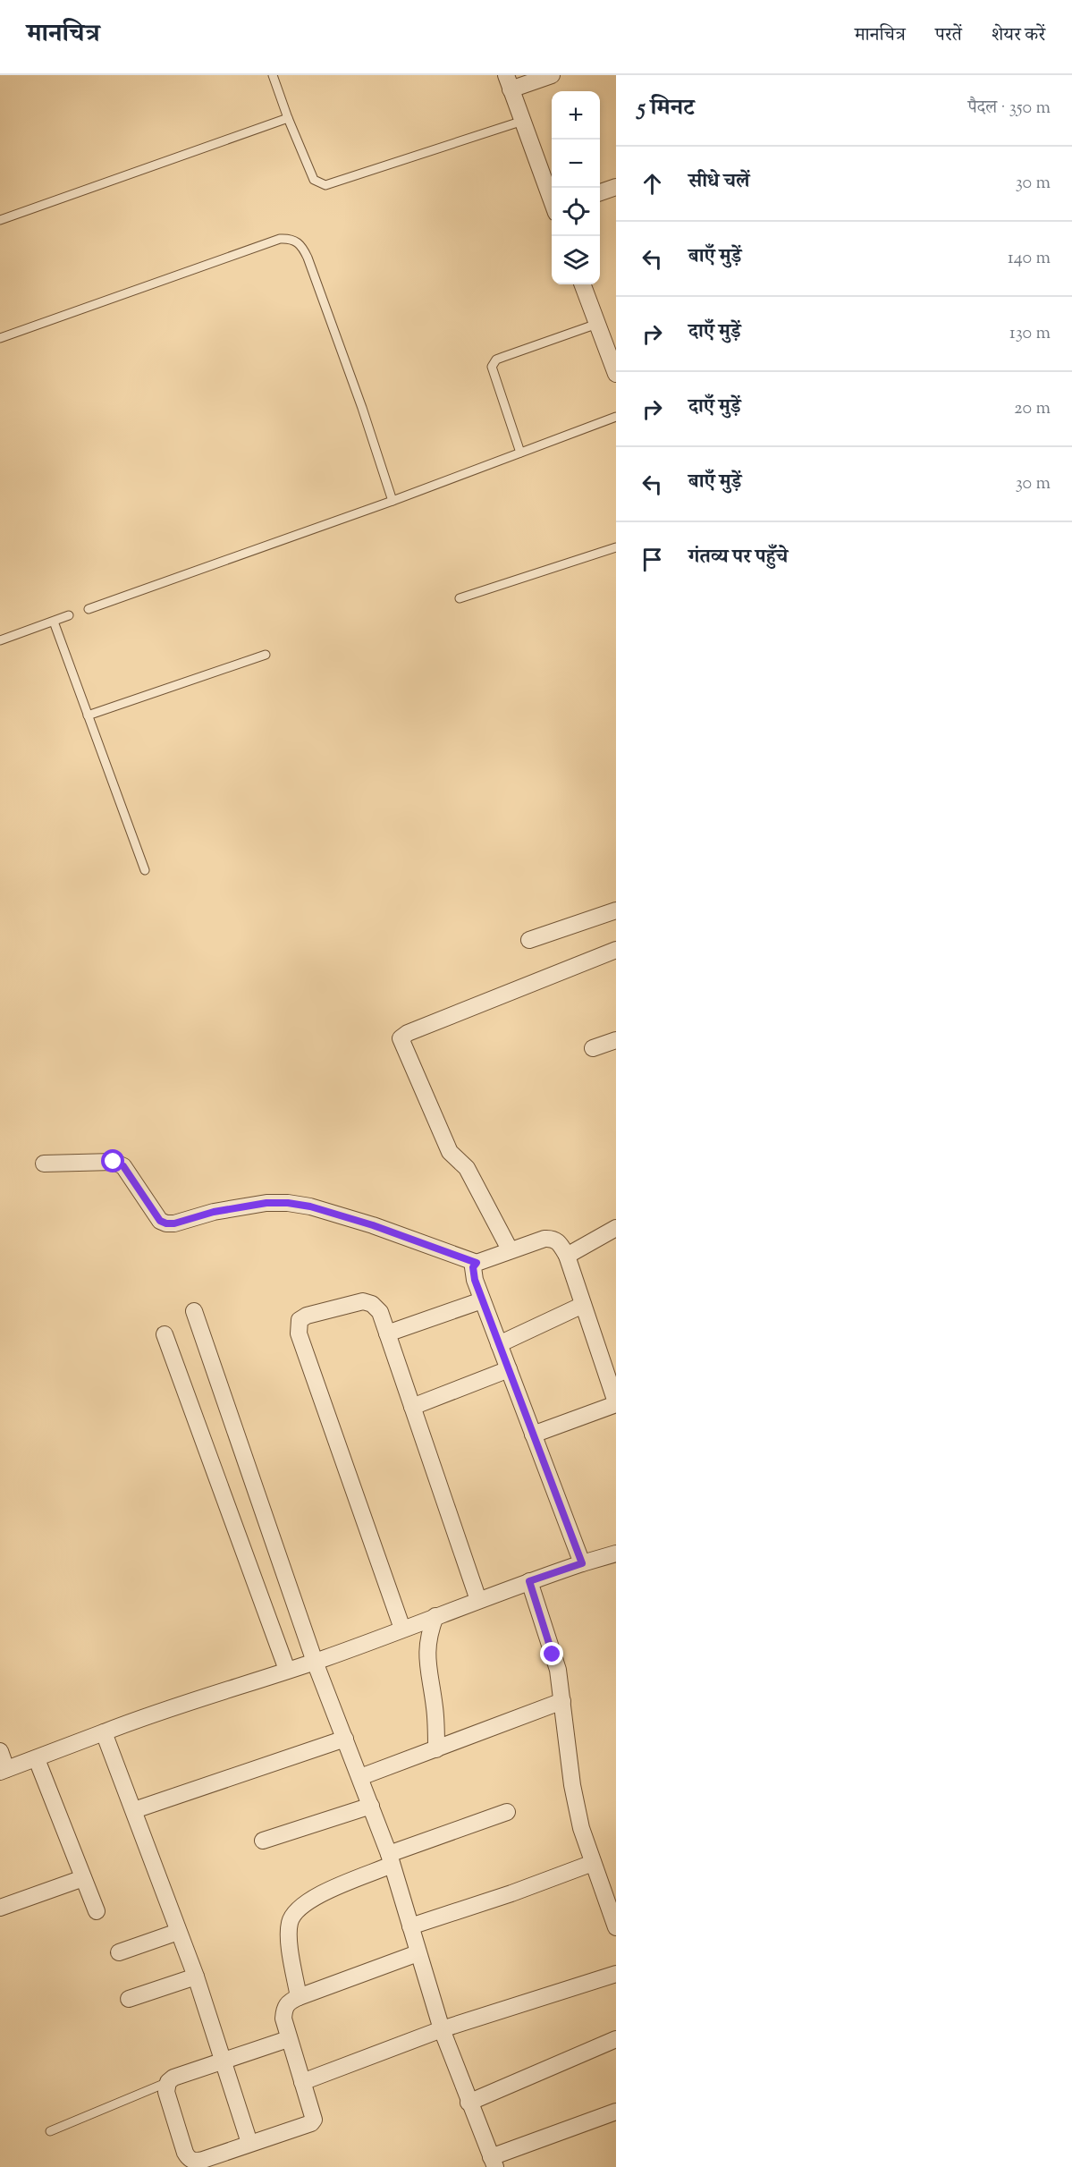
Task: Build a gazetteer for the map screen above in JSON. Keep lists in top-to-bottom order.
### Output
{
  "page": {
    "header": "मानचित्र",
    "nav": ["मानचित्र", "परतें", "शेयर करें"],
    "heading": ["5 मिनट", "पैदल · 350 m"],
    "map_buttons": ["+", "−"],
    "list": [
      ["सीधे चलें", "30 m"],
      ["बाएँ मुड़ें", "140 m"],
      ["दाएँ मुड़ें", "130 m"],
      ["दाएँ मुड़ें", "20 m"],
      ["बाएँ मुड़ें", "30 m"],
      "गंतव्य पर पहुँचे"
    ]
  }
}
